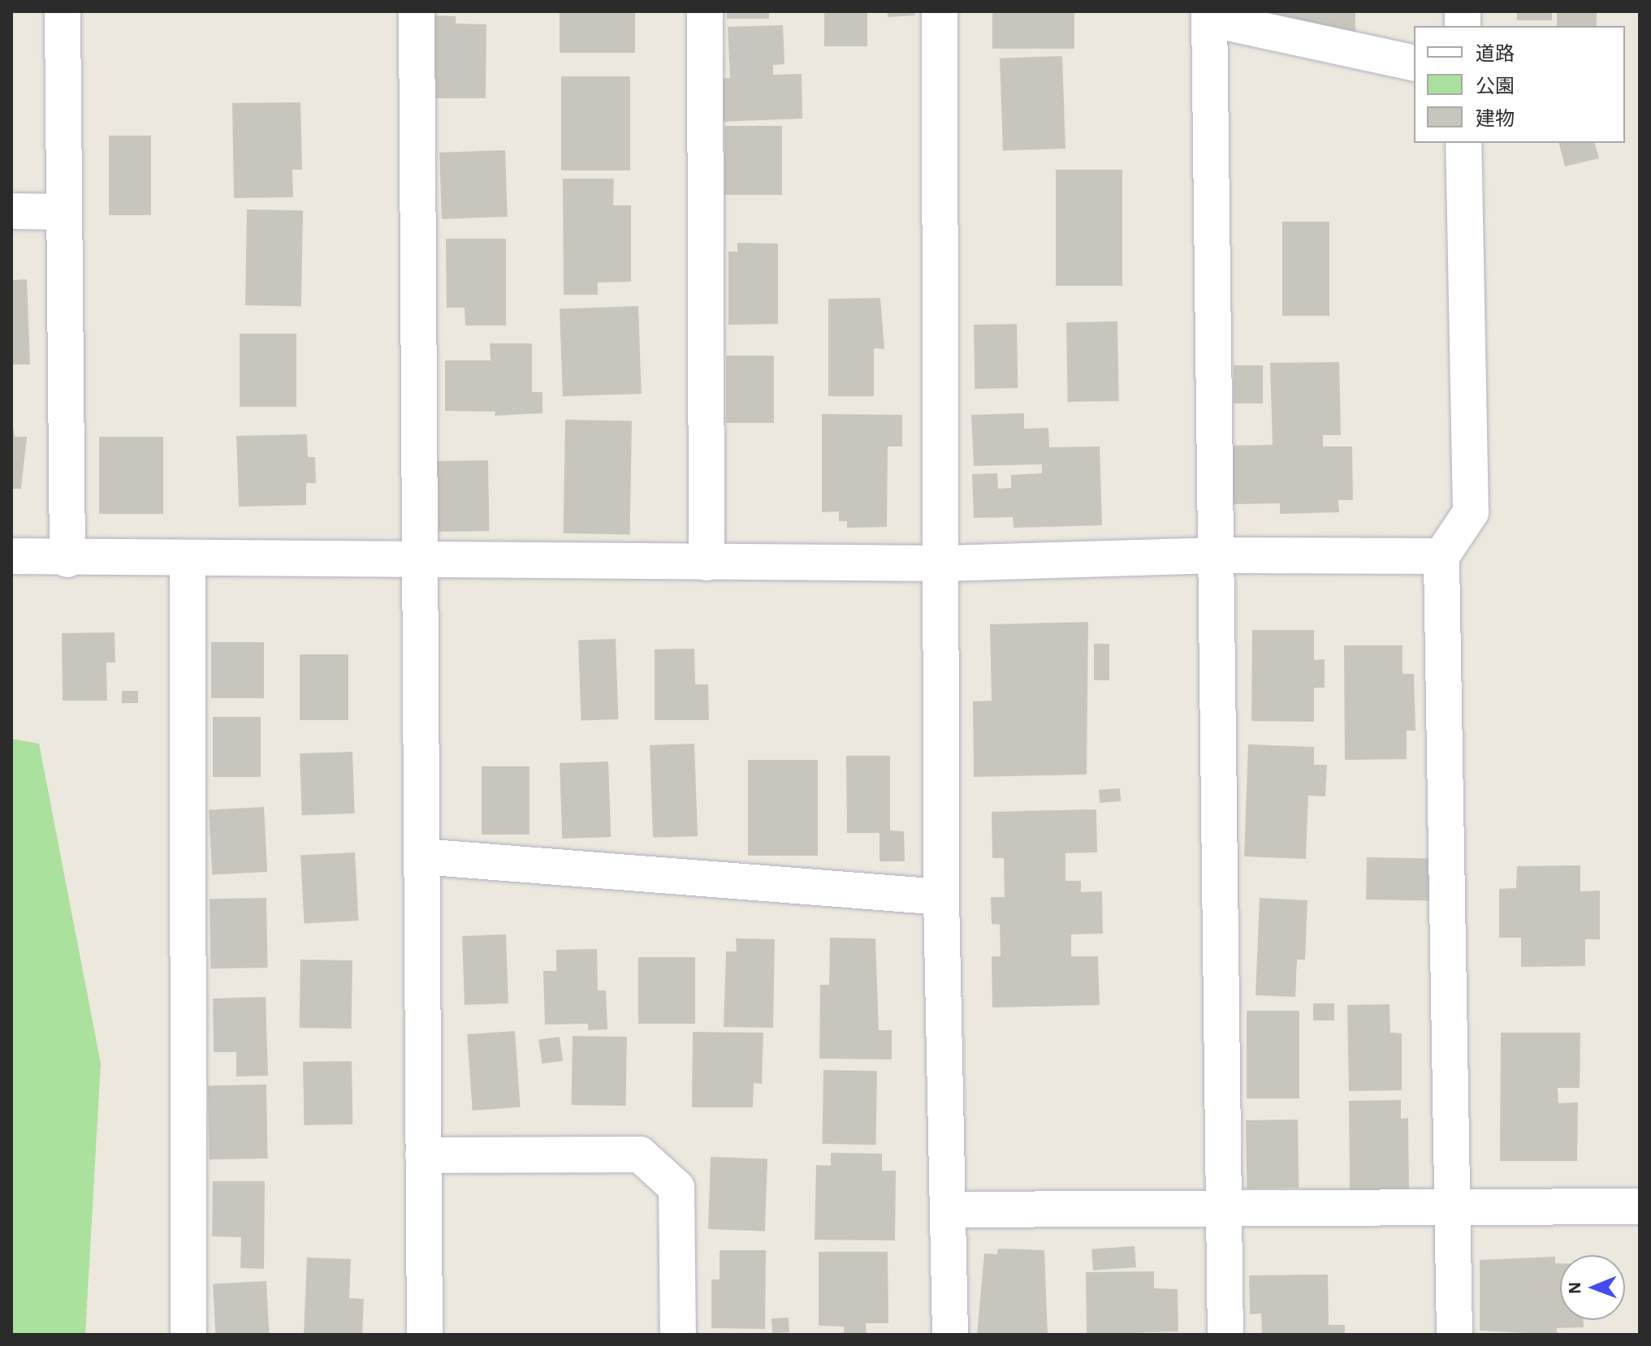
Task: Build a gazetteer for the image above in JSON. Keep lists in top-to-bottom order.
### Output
{
  "legend": ["道路", "公園", "建物"],
  "north": "left"
}
